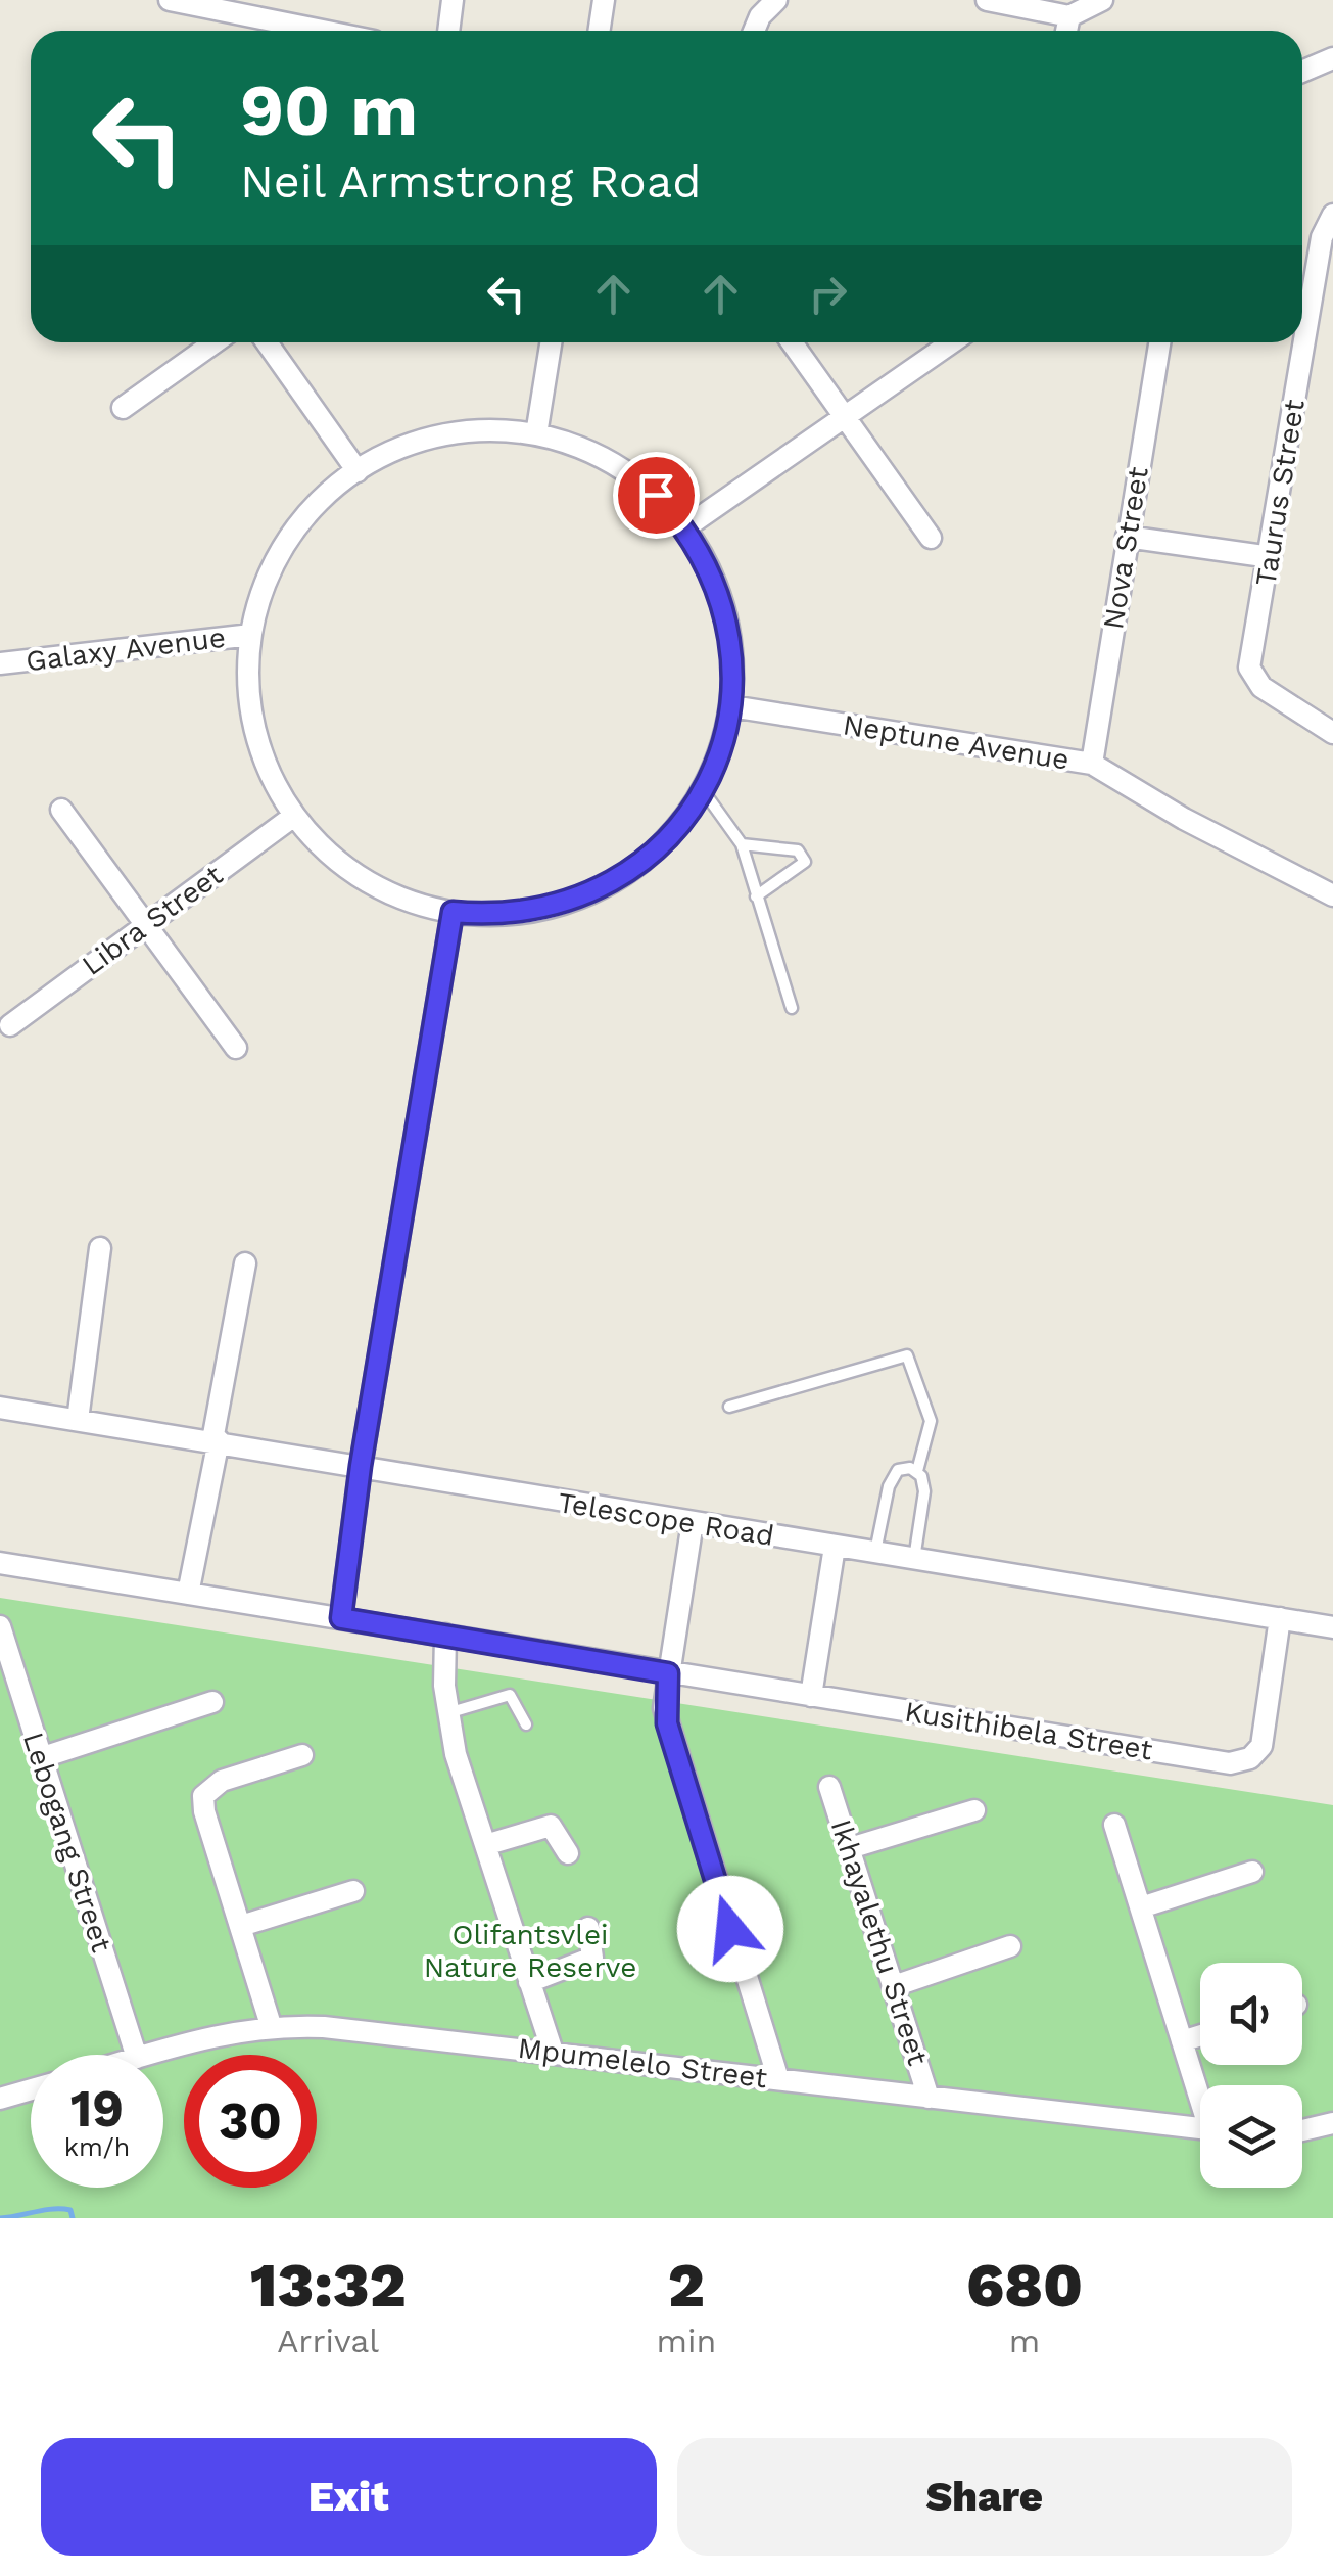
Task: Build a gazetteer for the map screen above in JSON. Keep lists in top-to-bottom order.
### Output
{
  "streets": {
    "street": [
      "Taurus Street",
      "Nova Street",
      "Galaxy Avenue",
      "Neptune Avenue",
      "Libra Street",
      "Telescope Road",
      "Kusithibela Street",
      "Lebogang Street",
      "Ikhayalethu Street",
      "Mpumelelo Street"
    ]
  },
  "crossings": [
    ["Nova Street", "Neptune Avenue"],
    ["Telescope Road", "Kusithibela Street"],
    ["Ikhayalethu Street", "Mpumelelo Street"]
  ],
  "parks": ["Olifantsvlei Nature Reserve"],
  "page": {
    "turn": ["90 m", "Neil Armstrong Road"],
    "speed": "19 km/h",
    "limit": "30",
    "eta": [
      "13:32",
      "Arrival",
      "2",
      "min",
      "680",
      "m"
    ],
    "buttons": ["Exit", "Share"]
  }
}
